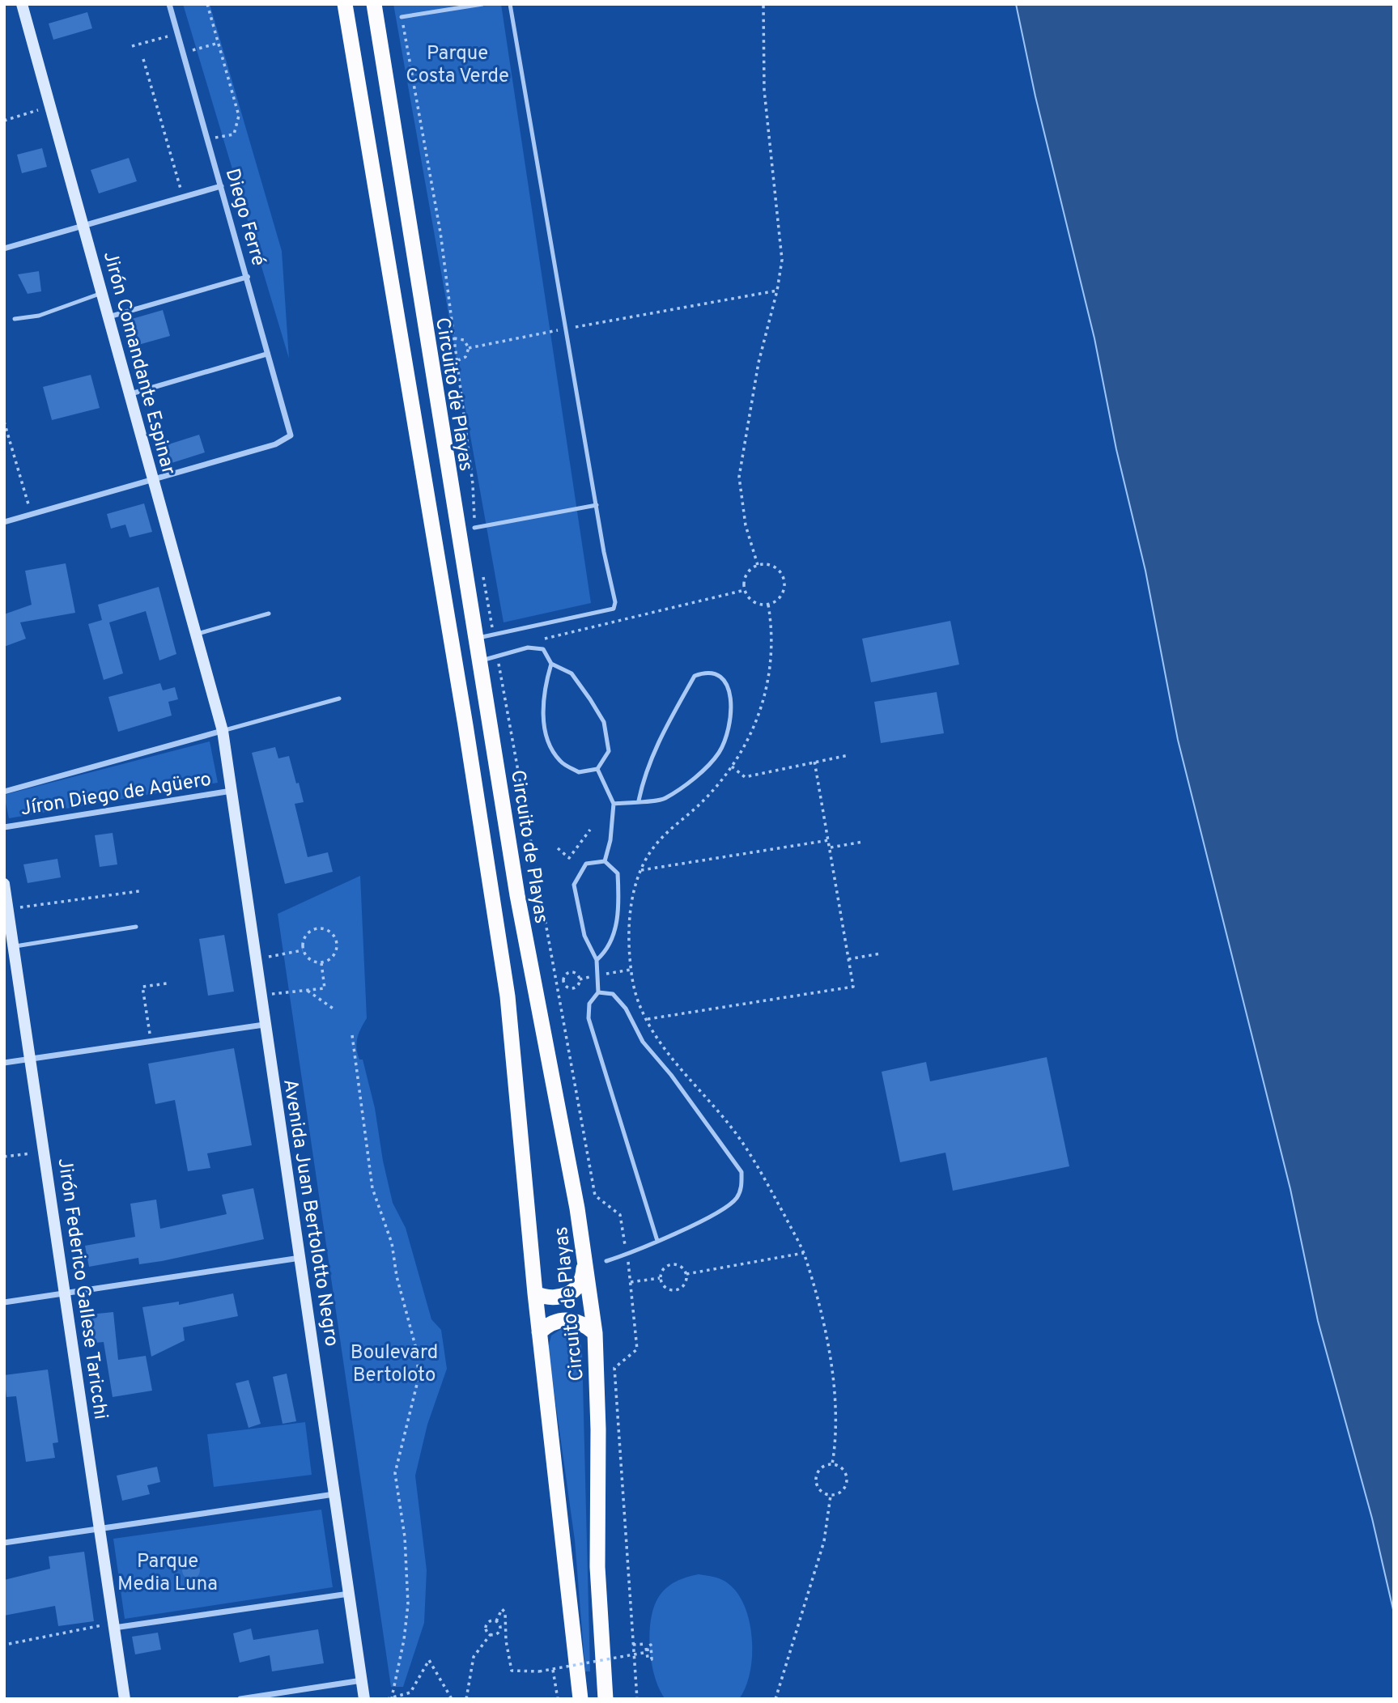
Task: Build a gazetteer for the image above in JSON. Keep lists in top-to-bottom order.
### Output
{
  "streets": {
    "highway": ["Circuito de Playas"],
    "main road": ["Jirón Comandante Espinar", "Avenida Juan Bertolotto Negro", "Jirón Federico Gallese Taricchi"],
    "street": ["Diego Ferré", "Jíron Diego de Agüero"]
  },
  "crossings": [
    ["Diego Ferré", "Jirón Comandante Espinar"],
    ["Jirón Comandante Espinar", "Jíron Diego de Agüero"],
    ["Jirón Comandante Espinar", "Avenida Juan Bertolotto Negro"],
    ["Jíron Diego de Agüero", "Avenida Juan Bertolotto Negro"]
  ],
  "parks": ["Parque Costa Verde", "Boulevard Bertoloto", "Parque Media Luna"]
}
